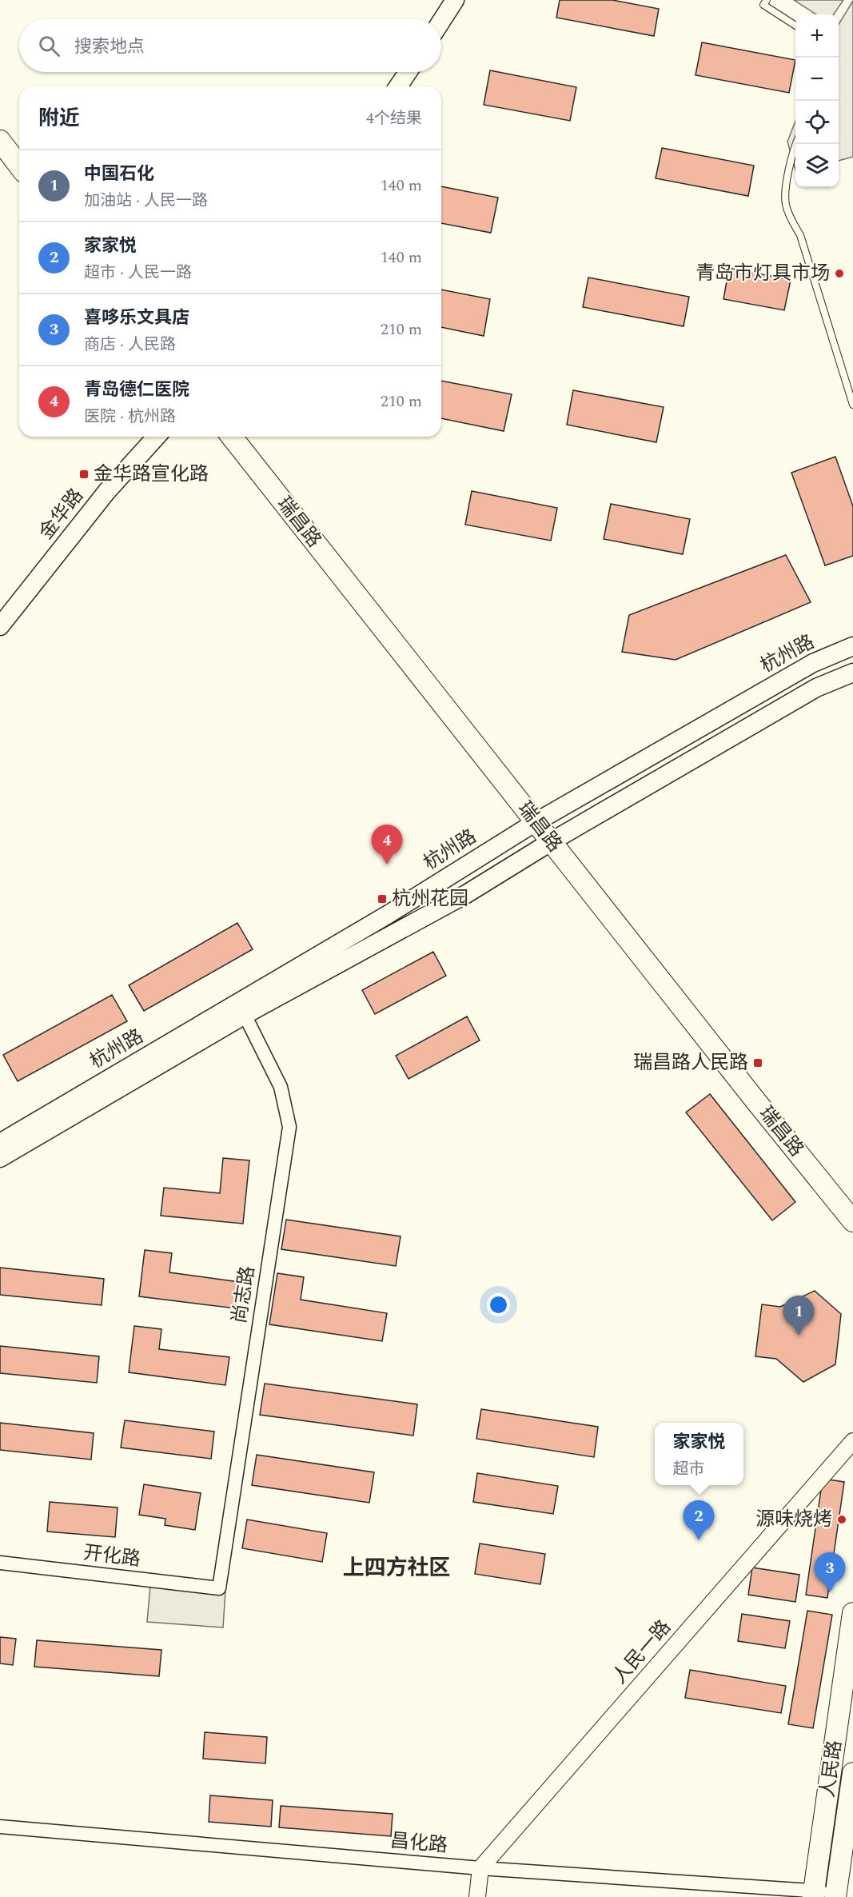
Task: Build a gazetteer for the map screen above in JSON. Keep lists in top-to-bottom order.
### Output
{
  "streets": {
    "main road": [
      "金华路",
      "瑞昌路",
      "杭州路",
      "人民路"
    ],
    "street": [
      "尚志路",
      "开化路",
      "人民一路",
      "昌化路"
    ]
  },
  "crossings": [
    ["瑞昌路", "杭州路"],
    ["杭州路", "尚志路"],
    ["尚志路", "开化路"],
    ["人民一路", "昌化路"],
    ["人民路", "昌化路"]
  ],
  "districts": ["上四方社区"],
  "places": {
    "other": ["青岛市灯具市场", "源味烧烤"],
    "transit": ["金华路宣化路", "杭州花园", "瑞昌路人民路"]
  },
  "page": {
    "map_buttons": ["+", "−"],
    "search": "搜索地点",
    "heading": ["附近", "4个结果"],
    "list": [
      {
        "mark": "1",
        "name": "中国石化",
        "note": "加油站 · 人民一路",
        "value": "140 m"
      },
      {
        "mark": "2",
        "name": "家家悦",
        "note": "超市 · 人民一路",
        "value": "140 m"
      },
      {
        "mark": "3",
        "name": "喜哆乐文具店",
        "note": "商店 · 人民路",
        "value": "210 m"
      },
      {
        "mark": "4",
        "name": "青岛德仁医院",
        "note": "医院 · 杭州路",
        "value": "210 m"
      }
    ],
    "pins": [
      "4",
      "1",
      "2",
      "3"
    ],
    "popup": ["家家悦", "超市"]
  }
}
